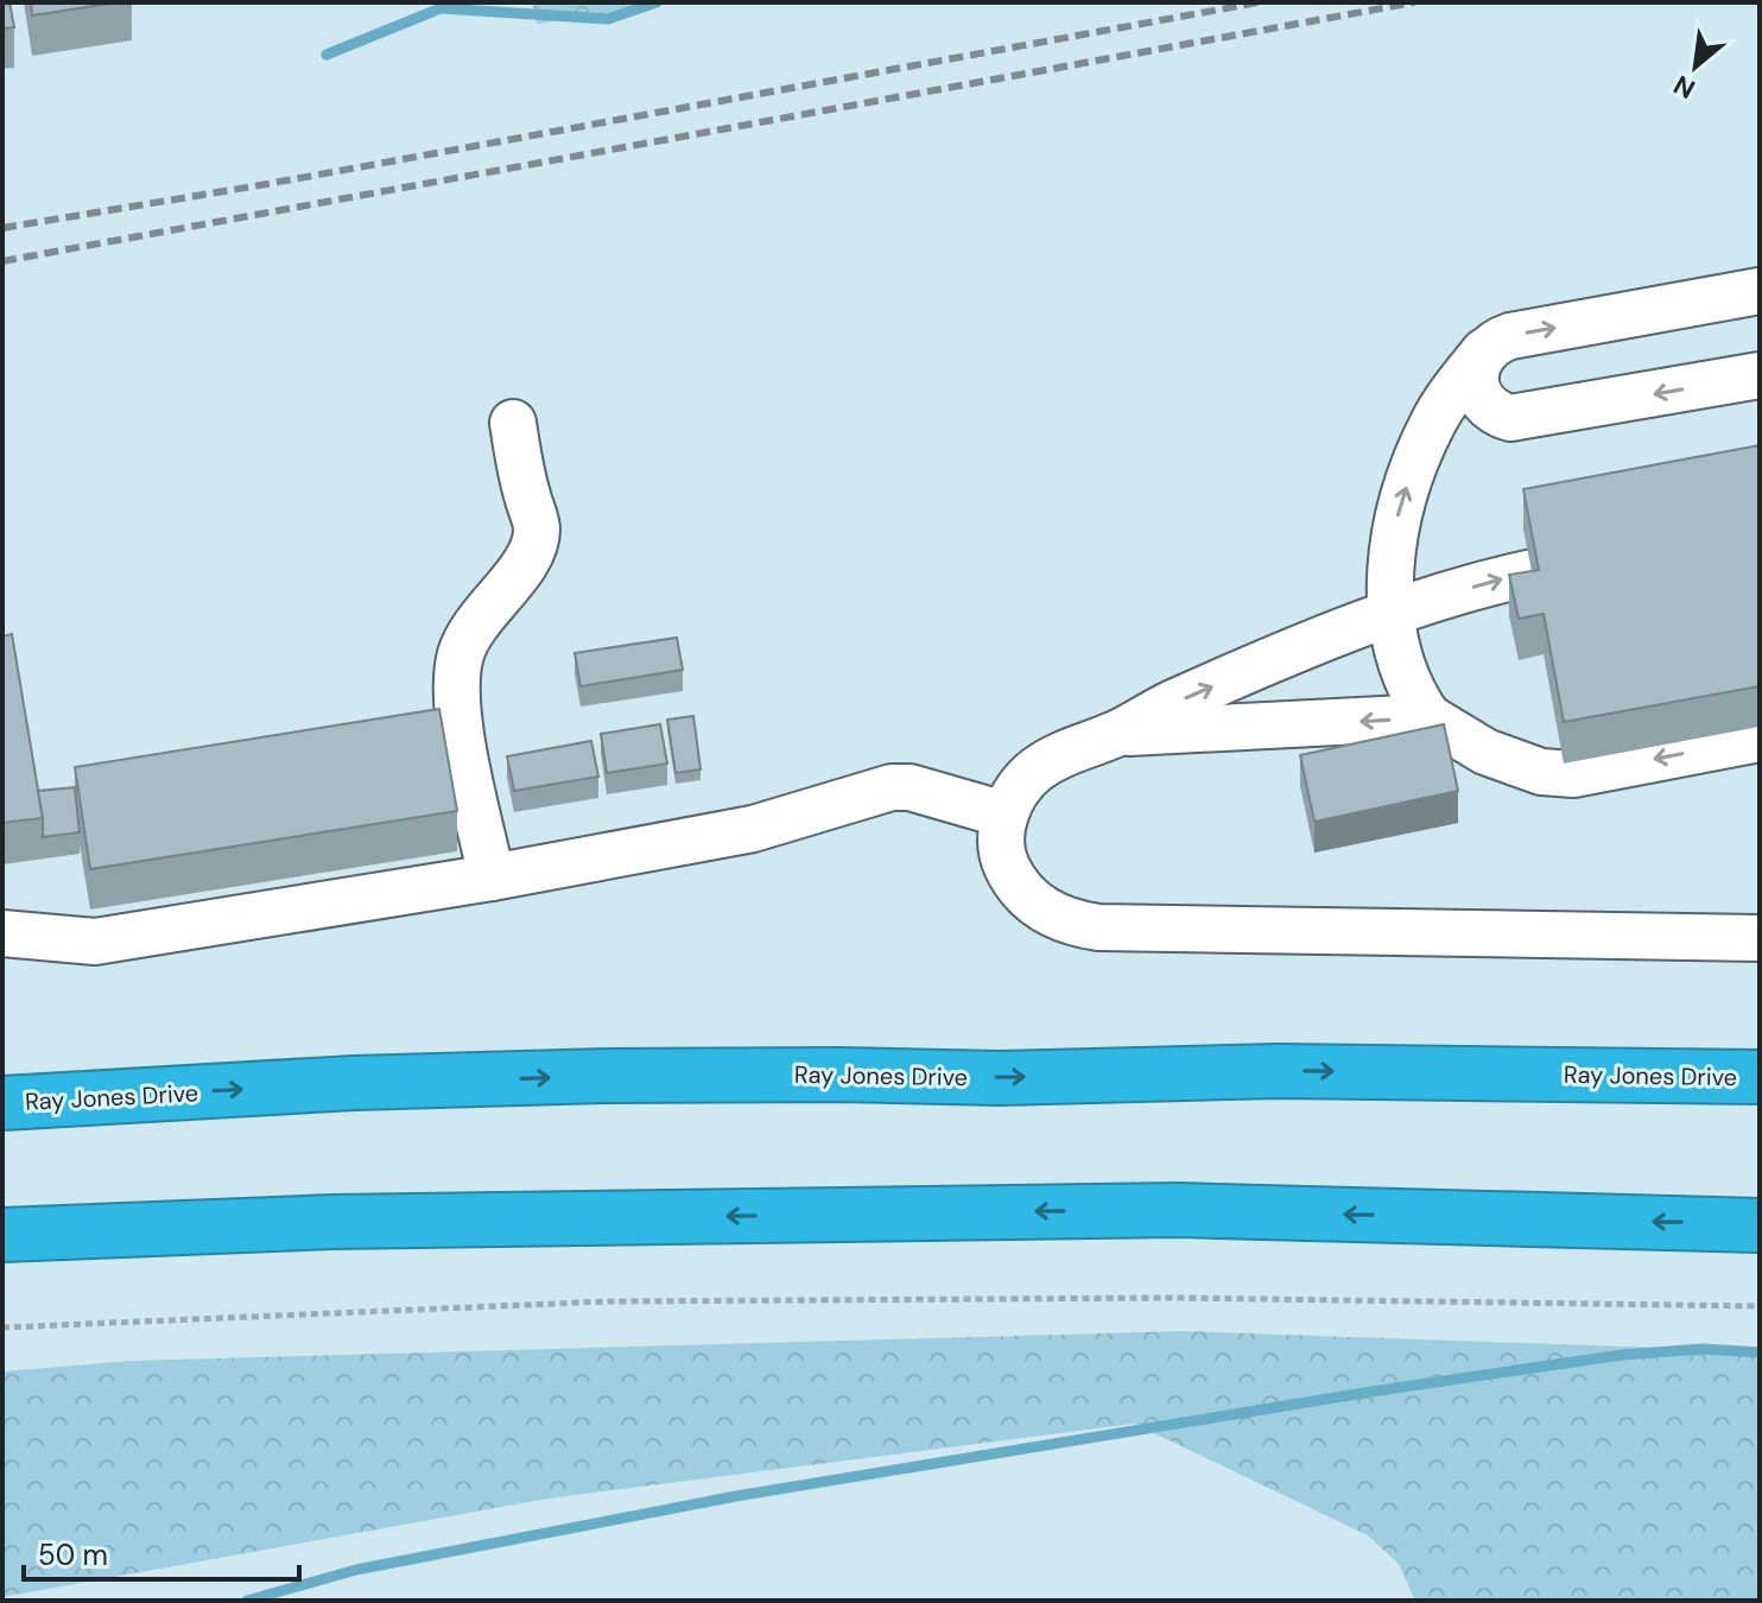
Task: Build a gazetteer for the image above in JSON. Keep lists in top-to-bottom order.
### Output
{
  "streets": {
    "highway": ["Ray Jones Drive"]
  },
  "scale_bar": "50 m",
  "north": "bottom left"
}
